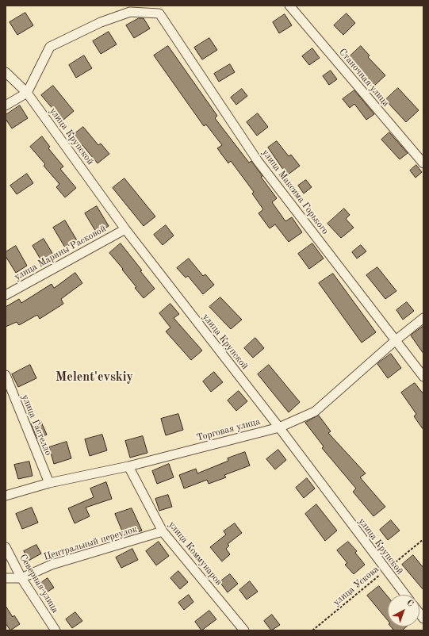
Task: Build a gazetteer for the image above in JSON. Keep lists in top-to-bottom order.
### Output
{
  "streets": {
    "street": [
      "Станочная улица",
      "улица Крупской",
      "улица Максима Горького",
      "улица Марины Расковой",
      "улица Гастелло",
      "Торговая улица",
      "Центральный переулок",
      "улица Коммунаров",
      "Северная улица"
    ],
    "path": ["улица Ускова"]
  },
  "crossings": [
    ["улица Крупской", "улица Максима Горького"],
    ["улица Крупской", "улица Марины Расковой"],
    ["улица Крупской", "Торговая улица"],
    ["улица Крупской", "улица Ускова"],
    ["улица Максима Горького", "Торговая улица"],
    ["улица Гастелло", "Торговая улица"],
    ["Торговая улица", "улица Коммунаров"],
    ["Центральный переулок", "улица Коммунаров"],
    ["Центральный переулок", "Северная улица"]
  ],
  "districts": ["Melent'evskiy"],
  "north": "top right"
}
